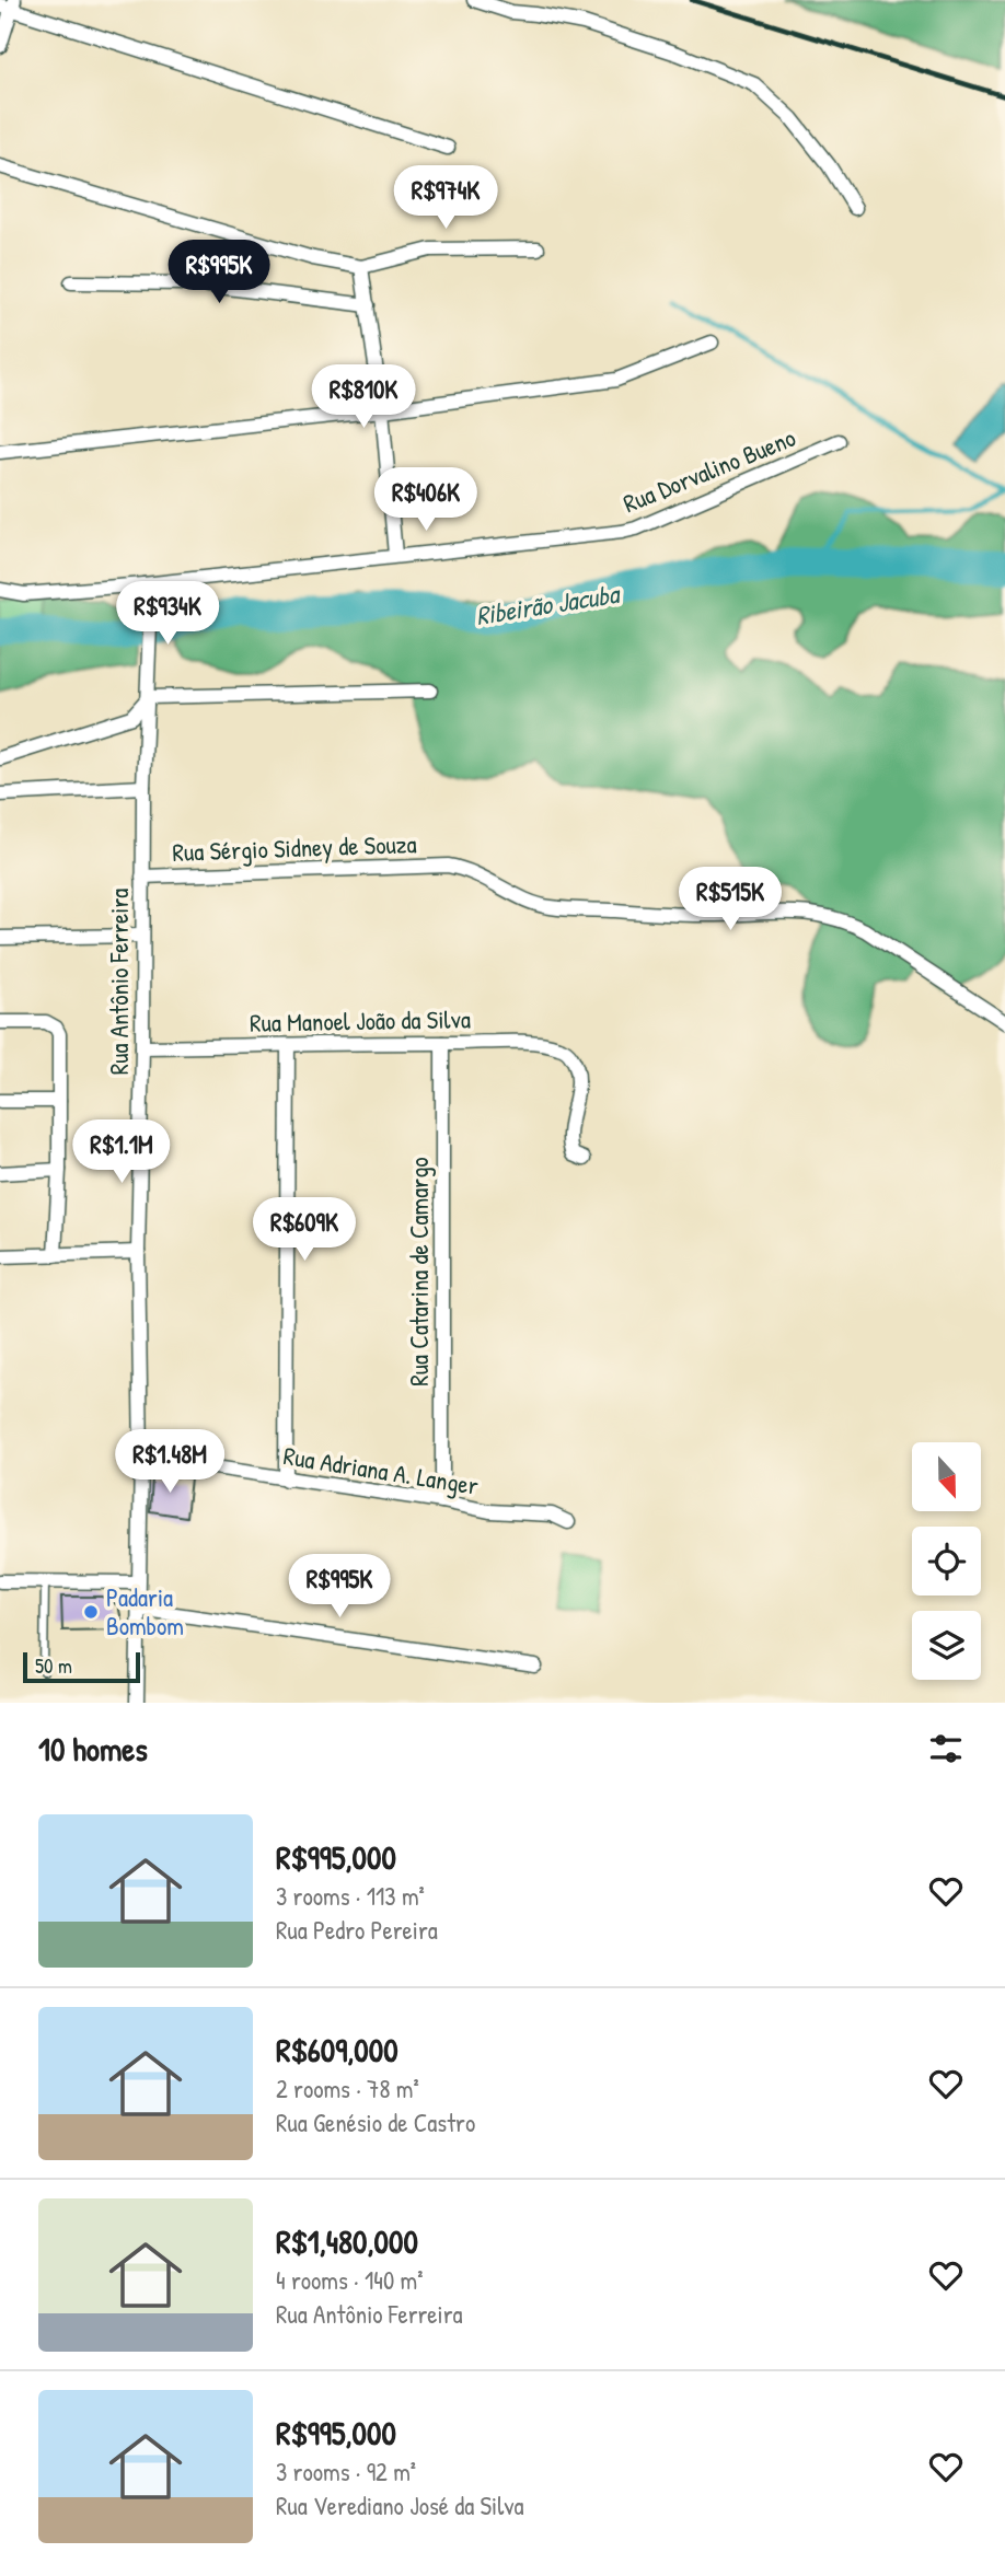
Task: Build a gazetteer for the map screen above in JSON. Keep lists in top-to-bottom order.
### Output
{
  "streets": {
    "street": [
      "Rua Dorvalino Bueno",
      "Rua Sérgio Sidney de Souza",
      "Rua Antônio Ferreira",
      "Rua Manoel João da Silva",
      "Rua Catarina de Camargo",
      "Rua Adriana A. Langer"
    ]
  },
  "crossings": [
    ["Rua Dorvalino Bueno", "Rua Antônio Ferreira"],
    ["Rua Sérgio Sidney de Souza", "Rua Antônio Ferreira"],
    ["Rua Antônio Ferreira", "Rua Manoel João da Silva"],
    ["Rua Antônio Ferreira", "Rua Adriana A. Langer"],
    ["Rua Manoel João da Silva", "Rua Catarina de Camargo"],
    ["Rua Catarina de Camargo", "Rua Adriana A. Langer"]
  ],
  "water": ["Ribeirão Jacuba"],
  "places": ["Padaria Bombom"],
  "scale_bar": "50 m",
  "north": "bottom",
  "page": {
    "price": [
      "R$974K",
      "R$995K",
      "R$810K",
      "R$406K",
      "R$934K",
      "R$515K",
      "R$1.1M",
      "R$609K",
      "R$1.48M",
      "R$995K"
    ],
    "scale": "50 m",
    "heading": "10 homes",
    "list": [
      {
        "name": "R$995,000",
        "note": "3 rooms · 113 m² · Rua Pedro Pereira"
      },
      {
        "name": "R$609,000",
        "note": "2 rooms · 78 m² · Rua Genésio de Castro"
      },
      {
        "name": "R$1,480,000",
        "note": "4 rooms · 140 m² · Rua Antônio Ferreira"
      },
      {
        "name": "R$995,000",
        "note": "3 rooms · 92 m² · Rua Verediano José da Silva"
      }
    ]
  }
}
